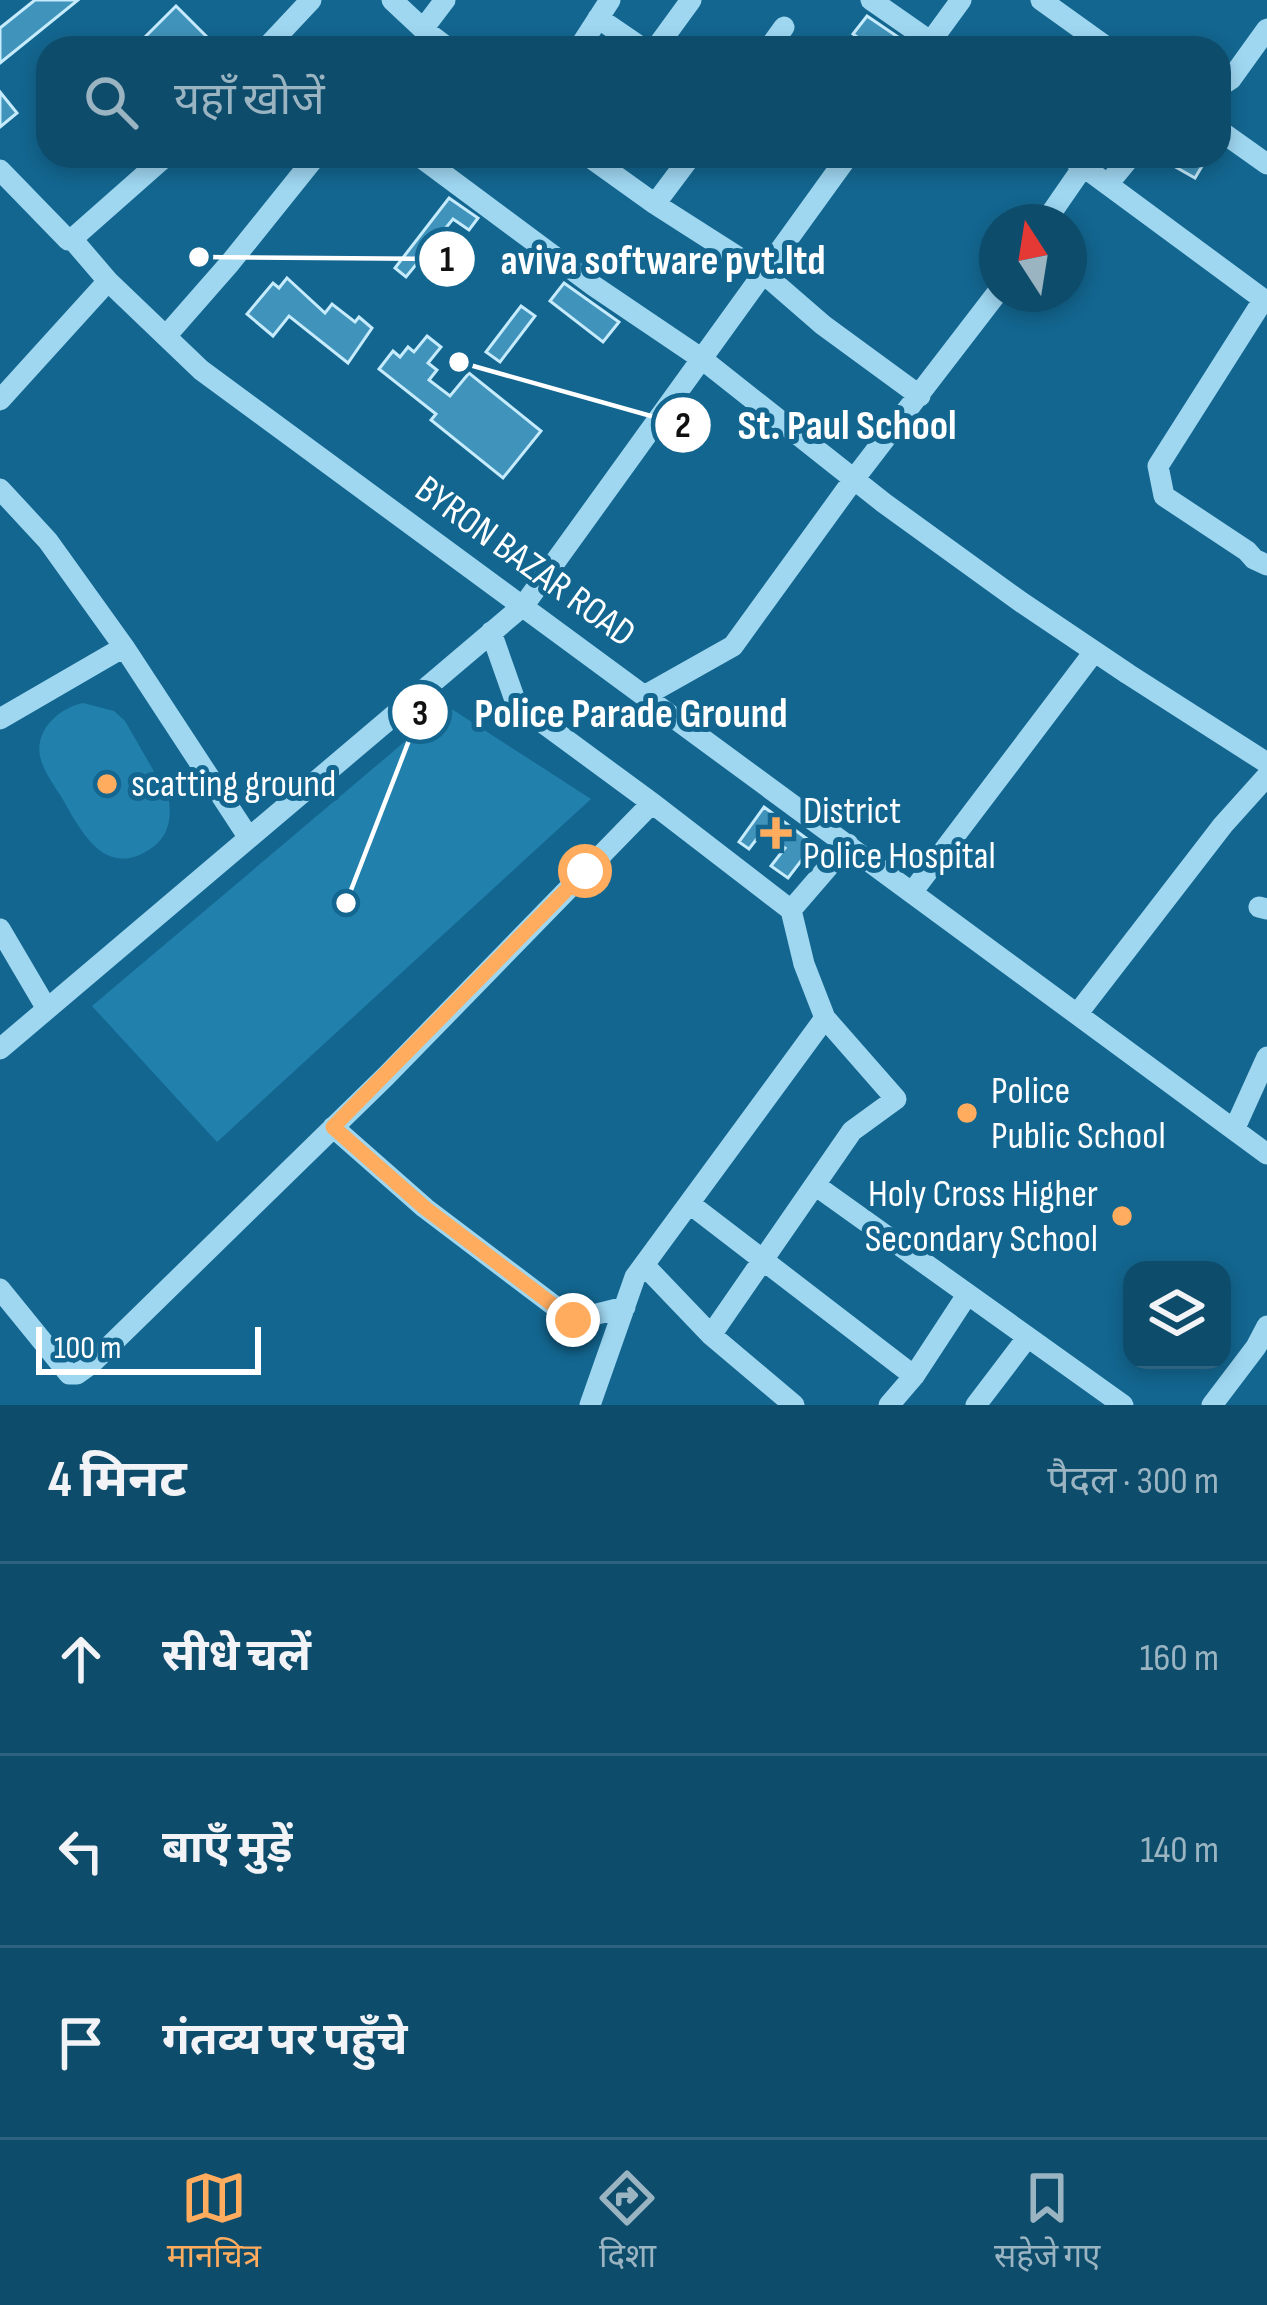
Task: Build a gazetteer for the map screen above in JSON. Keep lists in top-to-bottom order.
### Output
{
  "streets": {
    "street": ["BYRON BAZAR ROAD"]
  },
  "places": {
    "other": [
      "aviva software pvt.ltd",
      "St. Paul School",
      "scatting ground",
      "Police Parade Ground",
      "Police Public School",
      "Holy Cross Higher Secondary School"
    ],
    "health": ["District Police Hospital"]
  },
  "scale_bar": "100 m",
  "north": "top",
  "page": {
    "search": "यहाँ खोजें",
    "scale": "100 m",
    "heading": ["4 मिनट", "पैदल · 300 m"],
    "list": [
      ["सीधे चलें", "160 m"],
      ["बाएँ मुड़ें", "140 m"],
      "गंतव्य पर पहुँचे"
    ],
    "nav": ["मानचित्र", "दिशा", "सहेजे गए"]
  }
}
